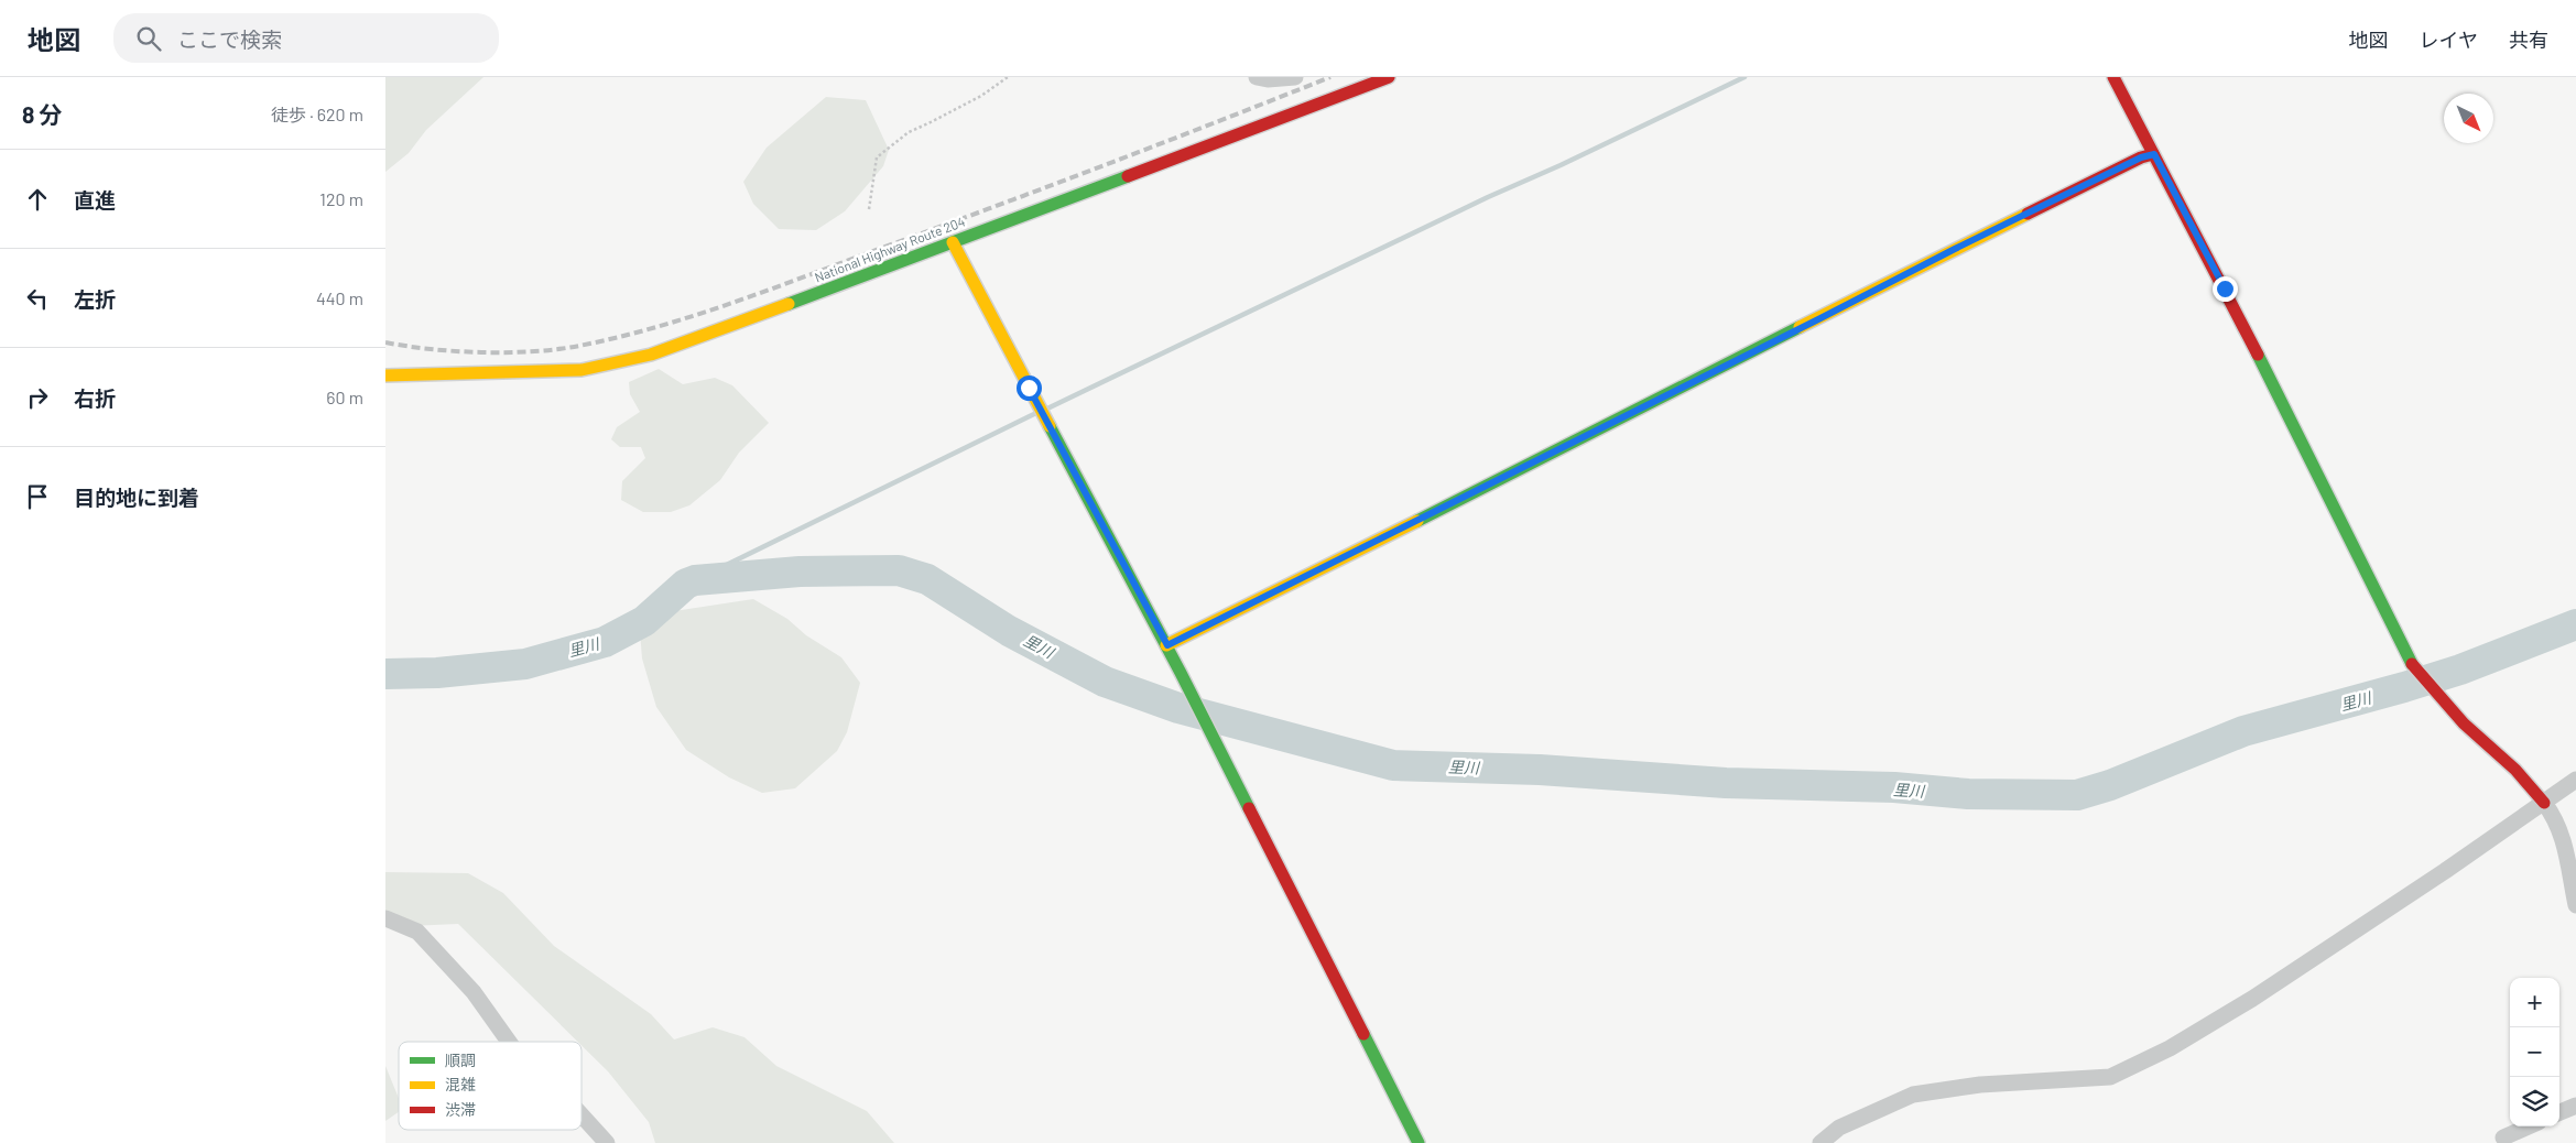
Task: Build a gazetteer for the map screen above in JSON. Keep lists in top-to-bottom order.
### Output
{
  "streets": {
    "main road": ["National Highway Route 204"]
  },
  "water": ["里川"],
  "legend": ["順調", "混雑", "渋滞"],
  "north": "bottom right",
  "page": {
    "header": "地図",
    "search": "ここで検索",
    "nav": ["地図", "レイヤ", "共有"],
    "heading": ["8 分", "徒歩 · 620 m"],
    "list": [
      ["直進", "120 m"],
      ["左折", "440 m"],
      ["右折", "60 m"],
      "目的地に到着"
    ],
    "map_buttons": ["+", "−"]
  }
}
